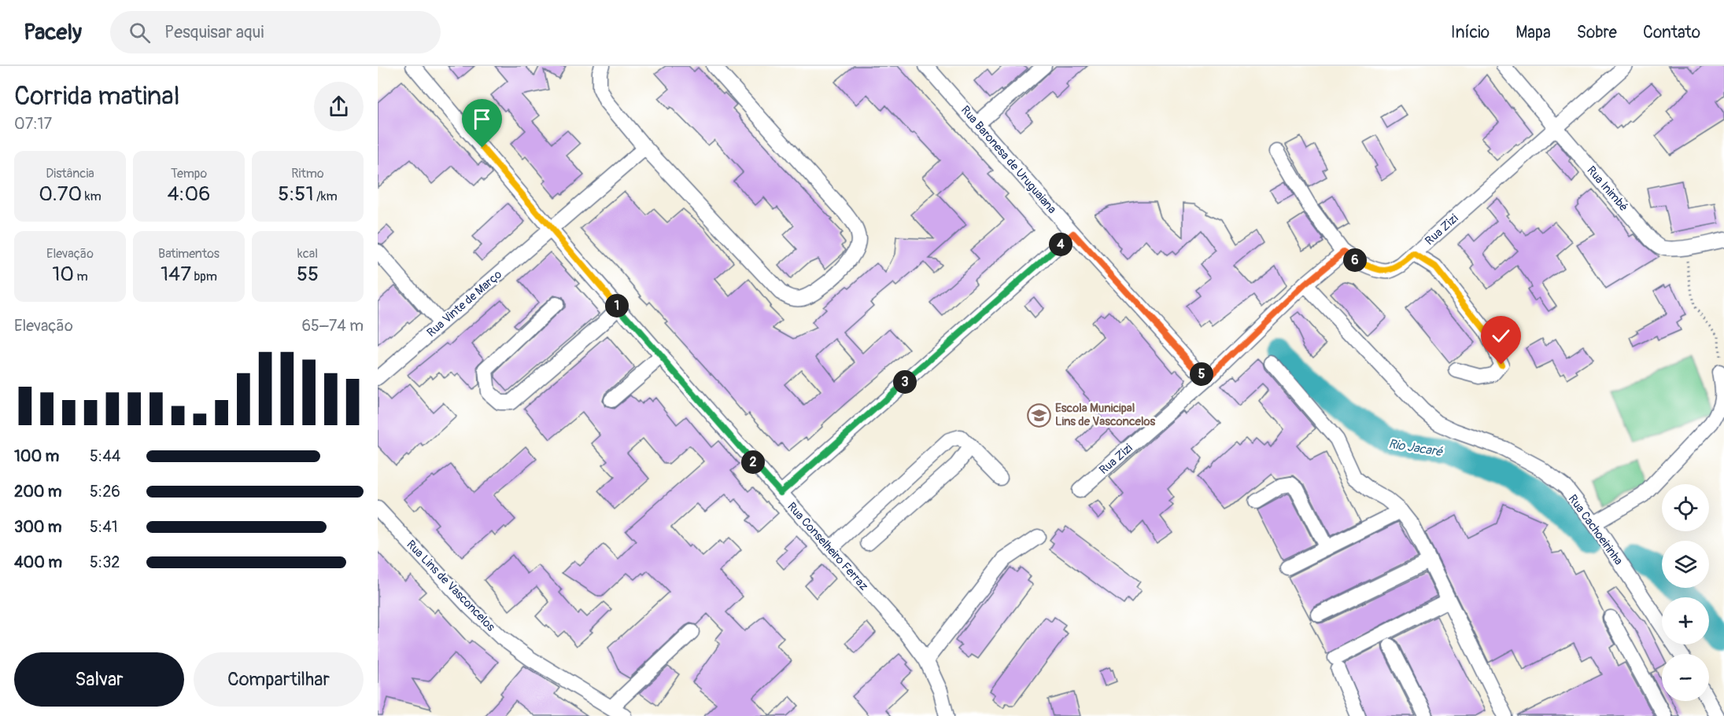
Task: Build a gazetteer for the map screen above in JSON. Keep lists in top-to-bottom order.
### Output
{
  "streets": {
    "street": [
      "Rua Baronesa de Uruguaiana",
      "Rua Inimbé",
      "Rua Zizi",
      "Rua Vinte de Março",
      "Rua Cachoeirinha",
      "Rua Conselheiro Ferraz",
      "Rua Lins de Vasconcelos"
    ]
  },
  "crossings": [
    ["Rua Baronesa de Uruguaiana", "Rua Zizi"],
    ["Rua Inimbé", "Rua Zizi"],
    ["Rua Zizi", "Rua Cachoeirinha"],
    ["Rua Vinte de Março", "Rua Conselheiro Ferraz"]
  ],
  "water": ["Rio Jacaré"],
  "places": {
    "school or university": ["Escola Municipal Lins de Vasconcelos"]
  },
  "page": {
    "header": "Pacely",
    "search": "Pesquisar aqui",
    "nav": [
      "Início",
      "Mapa",
      "Sobre",
      "Contato"
    ],
    "heading": ["Corrida matinal", "07:17"],
    "stats": [
      ["Distância", "0.70 km"],
      ["Tempo", "4:06"],
      ["Ritmo", "5:51 /km"],
      ["Elevação", "10 m"],
      ["Batimentos", "147 bpm"],
      ["kcal", "55"]
    ],
    "pins": [
      "4",
      "6",
      "1",
      "5",
      "3",
      "2"
    ],
    "chart": ["Elevação", "65–74 m"],
    "list": [
      {
        "name": "100 m",
        "note": "5:44"
      },
      {
        "name": "200 m",
        "note": "5:26"
      },
      {
        "name": "300 m",
        "note": "5:41"
      },
      {
        "name": "400 m",
        "note": "5:32"
      }
    ],
    "map_buttons": ["+", "−"],
    "buttons": ["Salvar", "Compartilhar"]
  }
}
